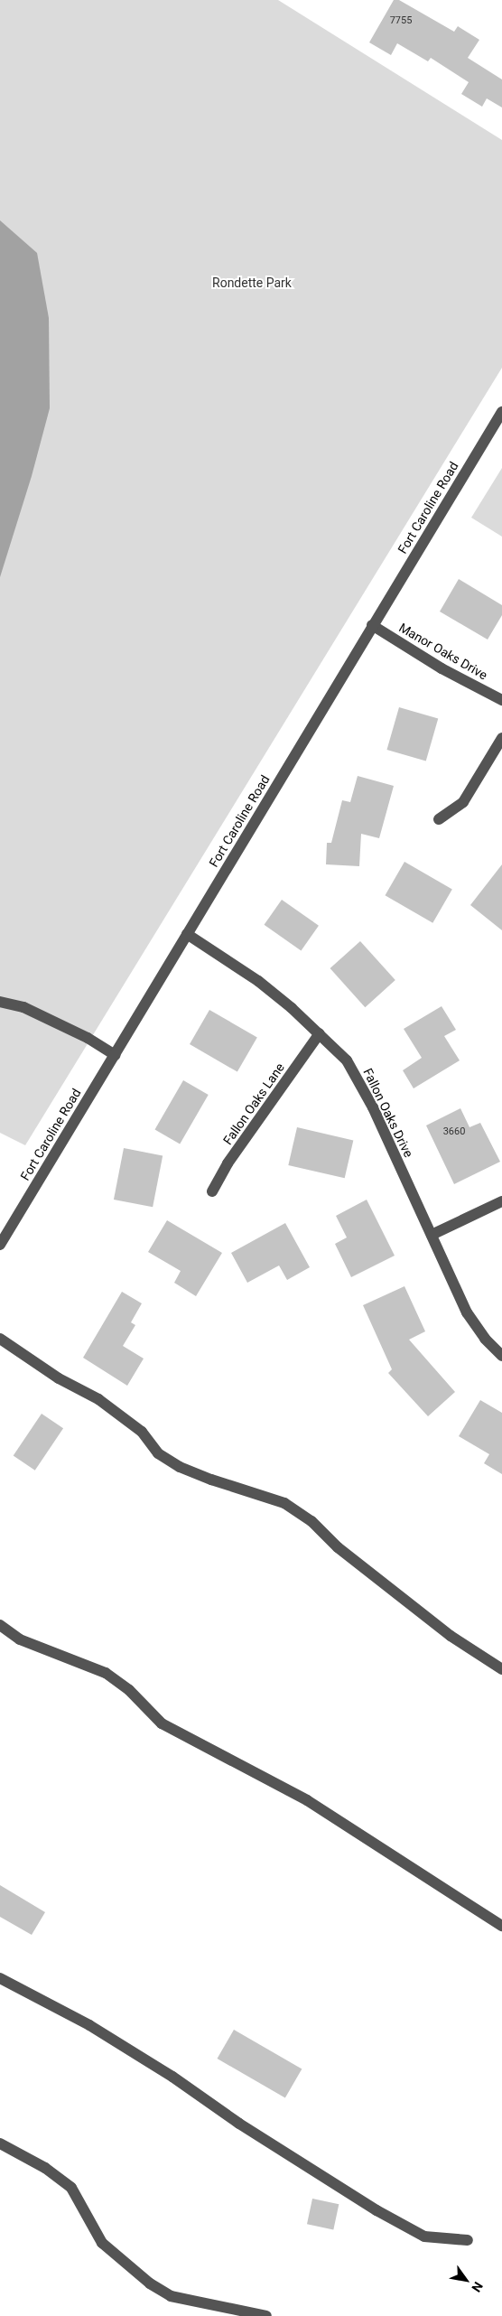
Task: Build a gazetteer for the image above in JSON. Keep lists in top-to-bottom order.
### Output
{
  "streets": {
    "street": [
      "Fort Caroline Road",
      "Manor Oaks Drive",
      "Fallon Oaks Lane",
      "Fallon Oaks Drive"
    ]
  },
  "crossings": [
    ["Fort Caroline Road", "Manor Oaks Drive"],
    ["Fort Caroline Road", "Fallon Oaks Drive"],
    ["Fallon Oaks Lane", "Fallon Oaks Drive"]
  ],
  "parks": ["Rondette Park"],
  "house_numbers": ["7755", "3660"],
  "north": "bottom right"
}
